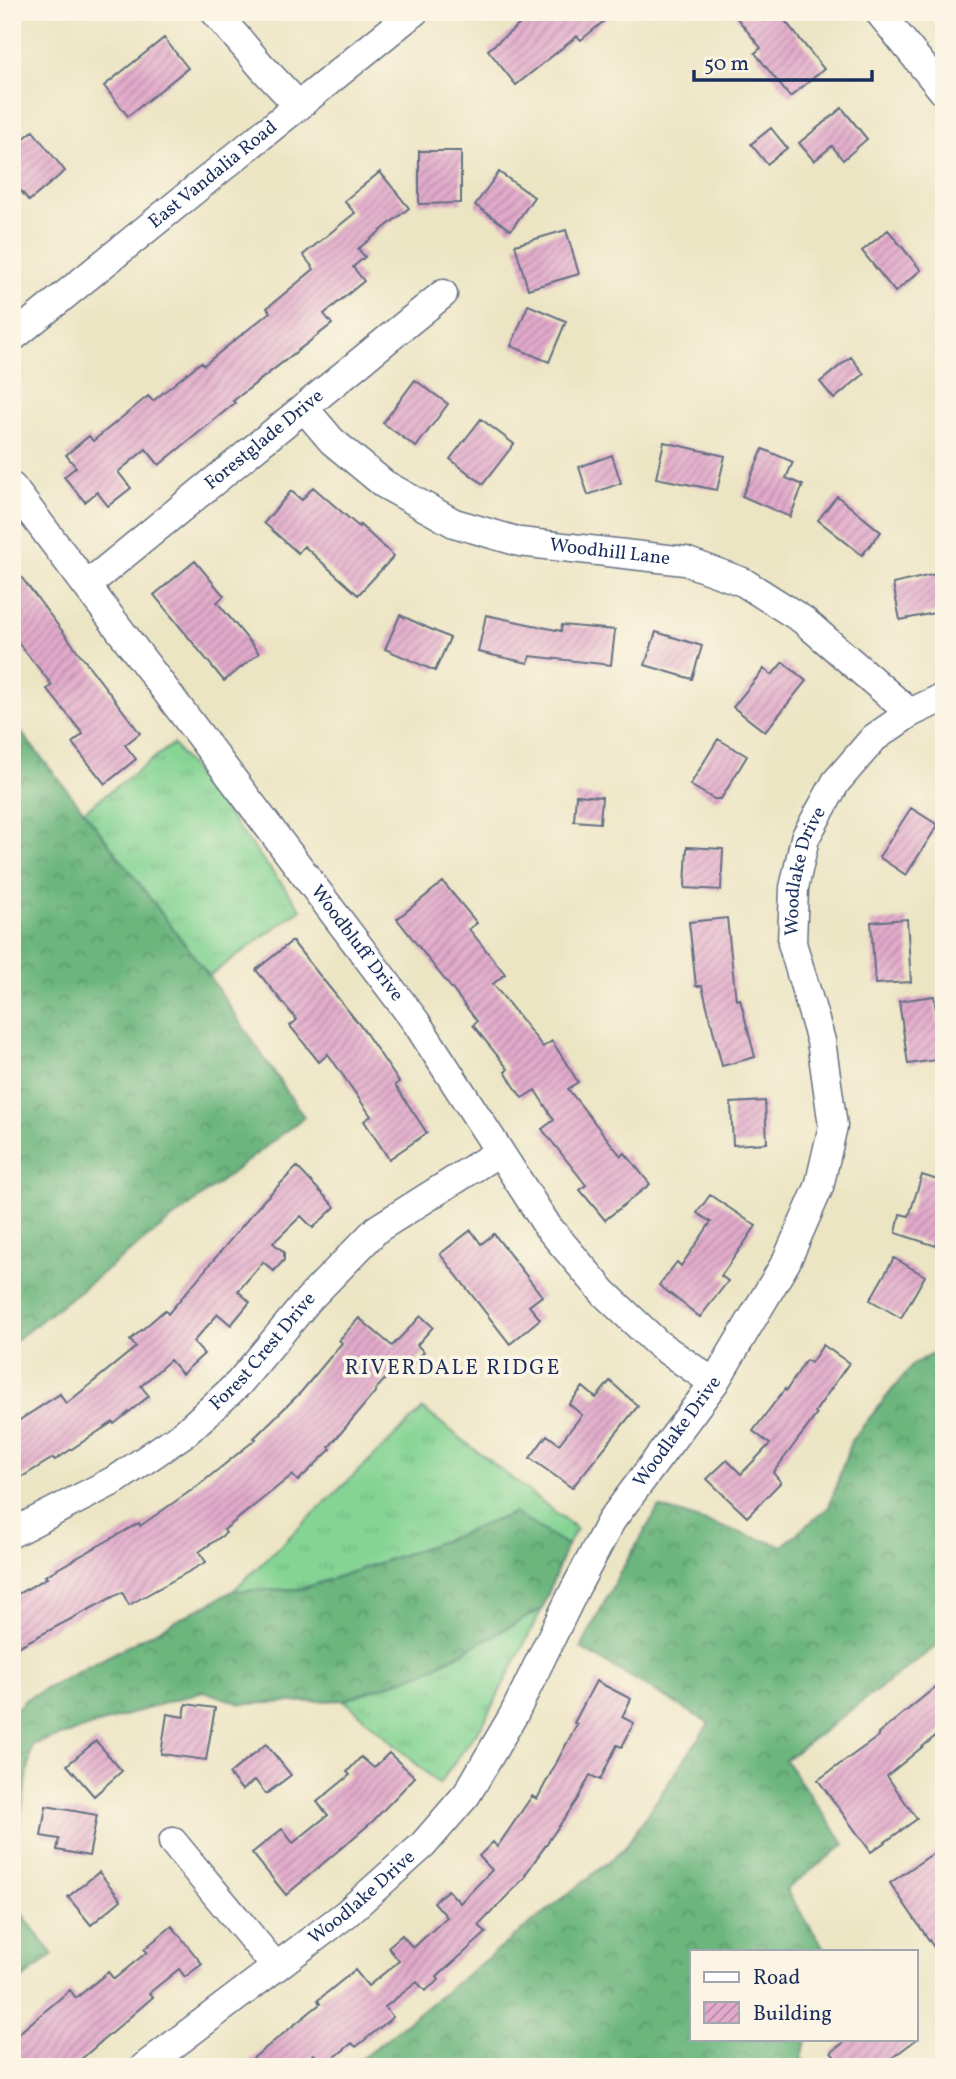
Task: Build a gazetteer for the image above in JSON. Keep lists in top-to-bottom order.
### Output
{
  "streets": {
    "street": [
      "East Vandalia Road",
      "Forestglade Drive",
      "Woodhill Lane",
      "Woodlake Drive",
      "Woodbluff Drive",
      "Forest Crest Drive"
    ]
  },
  "crossings": [
    ["Forestglade Drive", "Woodhill Lane"],
    ["Forestglade Drive", "Woodbluff Drive"],
    ["Woodhill Lane", "Woodlake Drive"],
    ["Woodlake Drive", "Woodbluff Drive"],
    ["Woodbluff Drive", "Forest Crest Drive"]
  ],
  "districts": ["RIVERDALE RIDGE"],
  "legend": ["Road", "Building"],
  "scale_bar": "50 m"
}
